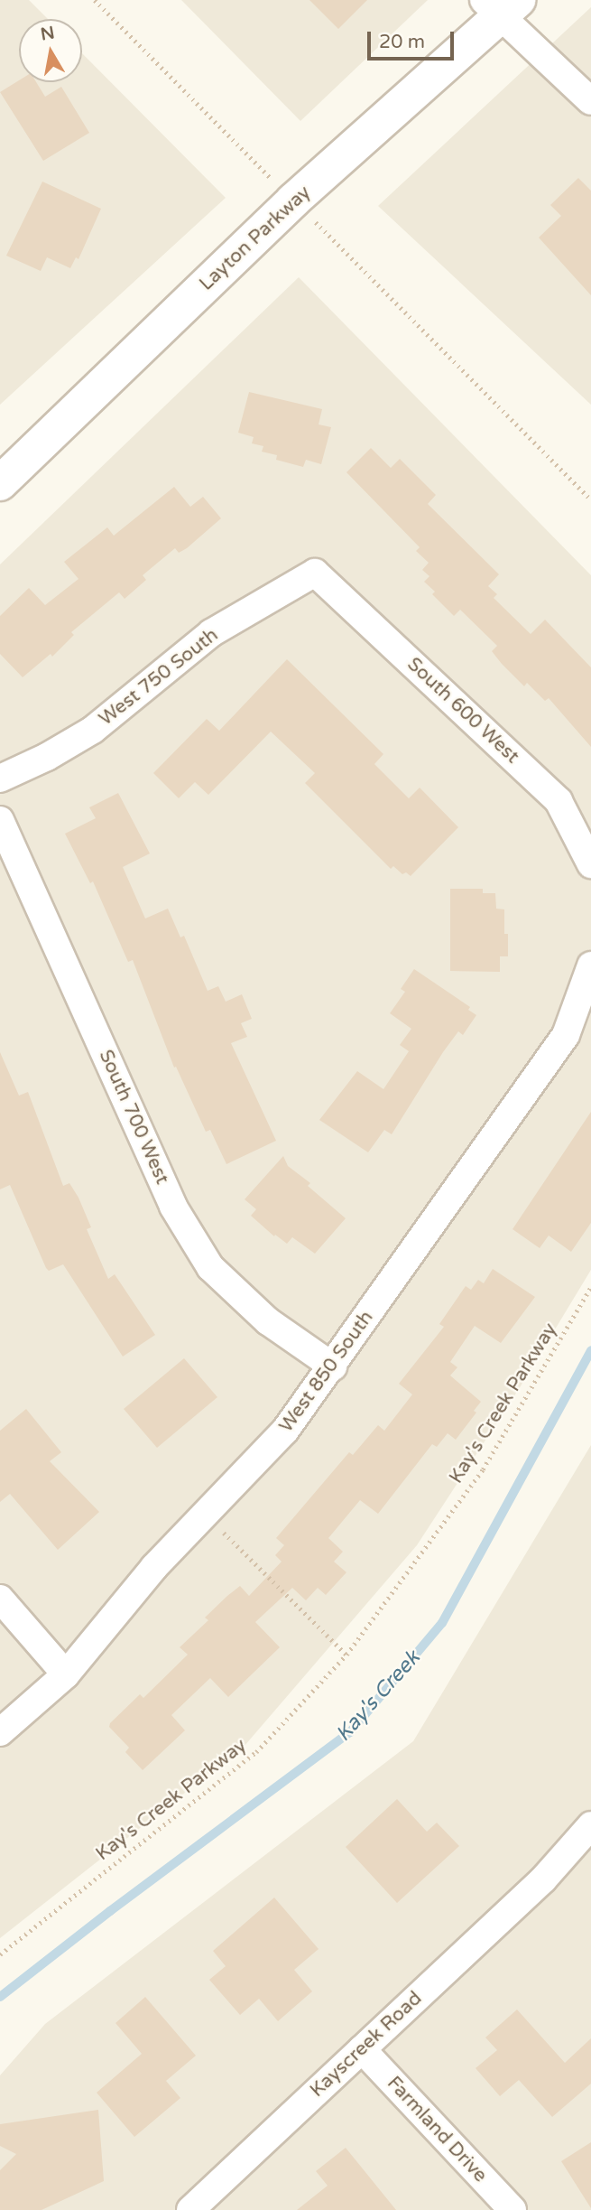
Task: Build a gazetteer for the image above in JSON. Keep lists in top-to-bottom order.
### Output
{
  "streets": {
    "main road": ["Layton Parkway"],
    "street": [
      "West 750 South",
      "South 600 West",
      "South 700 West",
      "West 850 South",
      "Kayscreek Road",
      "Farmland Drive"
    ],
    "path": ["Kay's Creek Parkway"]
  },
  "crossings": [
    ["West 750 South", "South 600 West"],
    ["South 700 West", "West 850 South"],
    ["Kayscreek Road", "Farmland Drive"]
  ],
  "water": ["Kay's Creek"],
  "scale_bar": "20 m",
  "north": "top"
}
